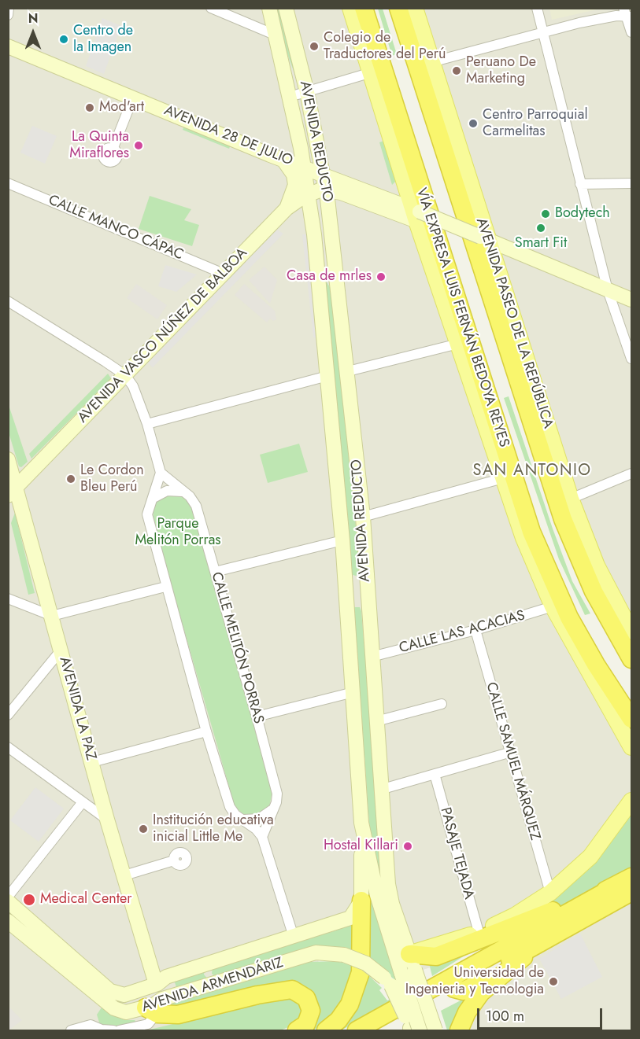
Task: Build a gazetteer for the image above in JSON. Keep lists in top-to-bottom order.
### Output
{
  "streets": {
    "highway": ["VÍA EXPRESA LUIS FERNÁN BEDOYA REYES"],
    "main road": [
      "AVENIDA 28 DE JULIO",
      "AVENIDA REDUCTO",
      "AVENIDA PASEO DE LA REPÚBLICA",
      "AVENIDA VASCO NÚÑEZ DE BALBOA",
      "AVENIDA LA PAZ",
      "AVENIDA ARMENDÁRIZ"
    ],
    "street": [
      "CALLE MANCO CÁPAC",
      "CALLE LAS ACACIAS",
      "CALLE MELITÓN PORRAS",
      "CALLE SAMUEL MÁRQUEZ",
      "PASAJE TEJADA"
    ]
  },
  "crossings": [
    ["AVENIDA 28 DE JULIO", "AVENIDA REDUCTO"],
    ["AVENIDA 28 DE JULIO", "AVENIDA PASEO DE LA REPÚBLICA"],
    ["AVENIDA 28 DE JULIO", "AVENIDA VASCO NÚÑEZ DE BALBOA"],
    ["AVENIDA REDUCTO", "AVENIDA VASCO NÚÑEZ DE BALBOA"],
    ["AVENIDA REDUCTO", "CALLE LAS ACACIAS"],
    ["AVENIDA REDUCTO", "AVENIDA ARMENDÁRIZ"],
    ["CALLE MANCO CÁPAC", "AVENIDA VASCO NÚÑEZ DE BALBOA"],
    ["AVENIDA VASCO NÚÑEZ DE BALBOA", "AVENIDA LA PAZ"],
    ["CALLE LAS ACACIAS", "CALLE SAMUEL MÁRQUEZ"],
    ["AVENIDA LA PAZ", "AVENIDA ARMENDÁRIZ"]
  ],
  "districts": ["SAN ANTONIO"],
  "parks": ["Parque Melitón Porras"],
  "places": [
    "Centro de la Imagen",
    "Colegio de Traductores del Perú",
    "Peruano De Marketing",
    "Mod'art",
    "Centro Parroquial Carmelitas",
    "La Quinta Miraflores",
    "Bodytech",
    "Smart Fit",
    "Casa de mrles",
    "Le Cordon Bleu Perú",
    "Institución educativa inicial Little Me",
    "Hostal Killari",
    "Medical Center",
    "Universidad de Ingenieria y Tecnologia"
  ],
  "scale_bar": "100 m",
  "north": "top"
}
